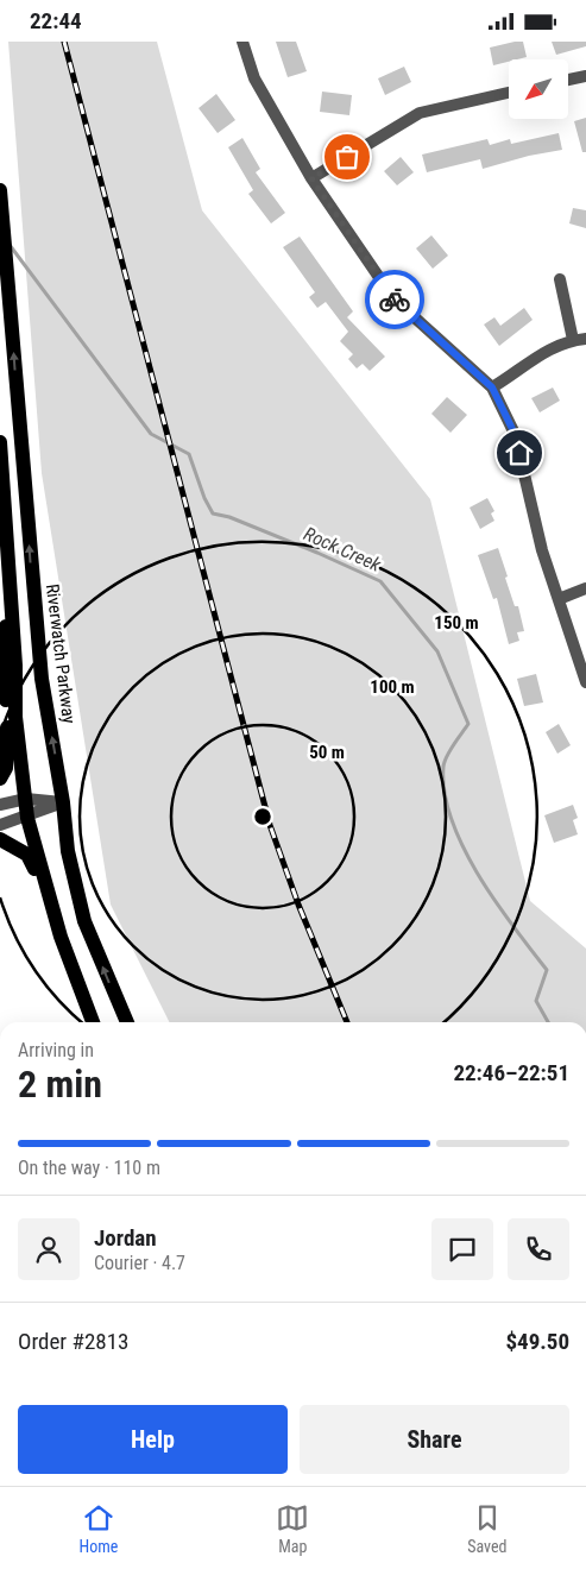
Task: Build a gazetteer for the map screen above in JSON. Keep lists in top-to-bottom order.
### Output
{
  "streets": {
    "main road": ["Riverwatch Parkway"]
  },
  "water": ["Rock Creek"],
  "north": "bottom left",
  "page": {
    "status": "22:44",
    "heading": ["2 min", "Arriving in", "22:46–22:51"],
    "panel": [
      "Jordan",
      "Courier · 4.7",
      "Order #2813",
      "$49.50"
    ],
    "bar": "On the way · 110 m",
    "buttons": ["Help", "Share"],
    "tabs": ["Home", "Map", "Saved"]
  },
  "rings": ["150 m", "100 m", "50 m"]
}
